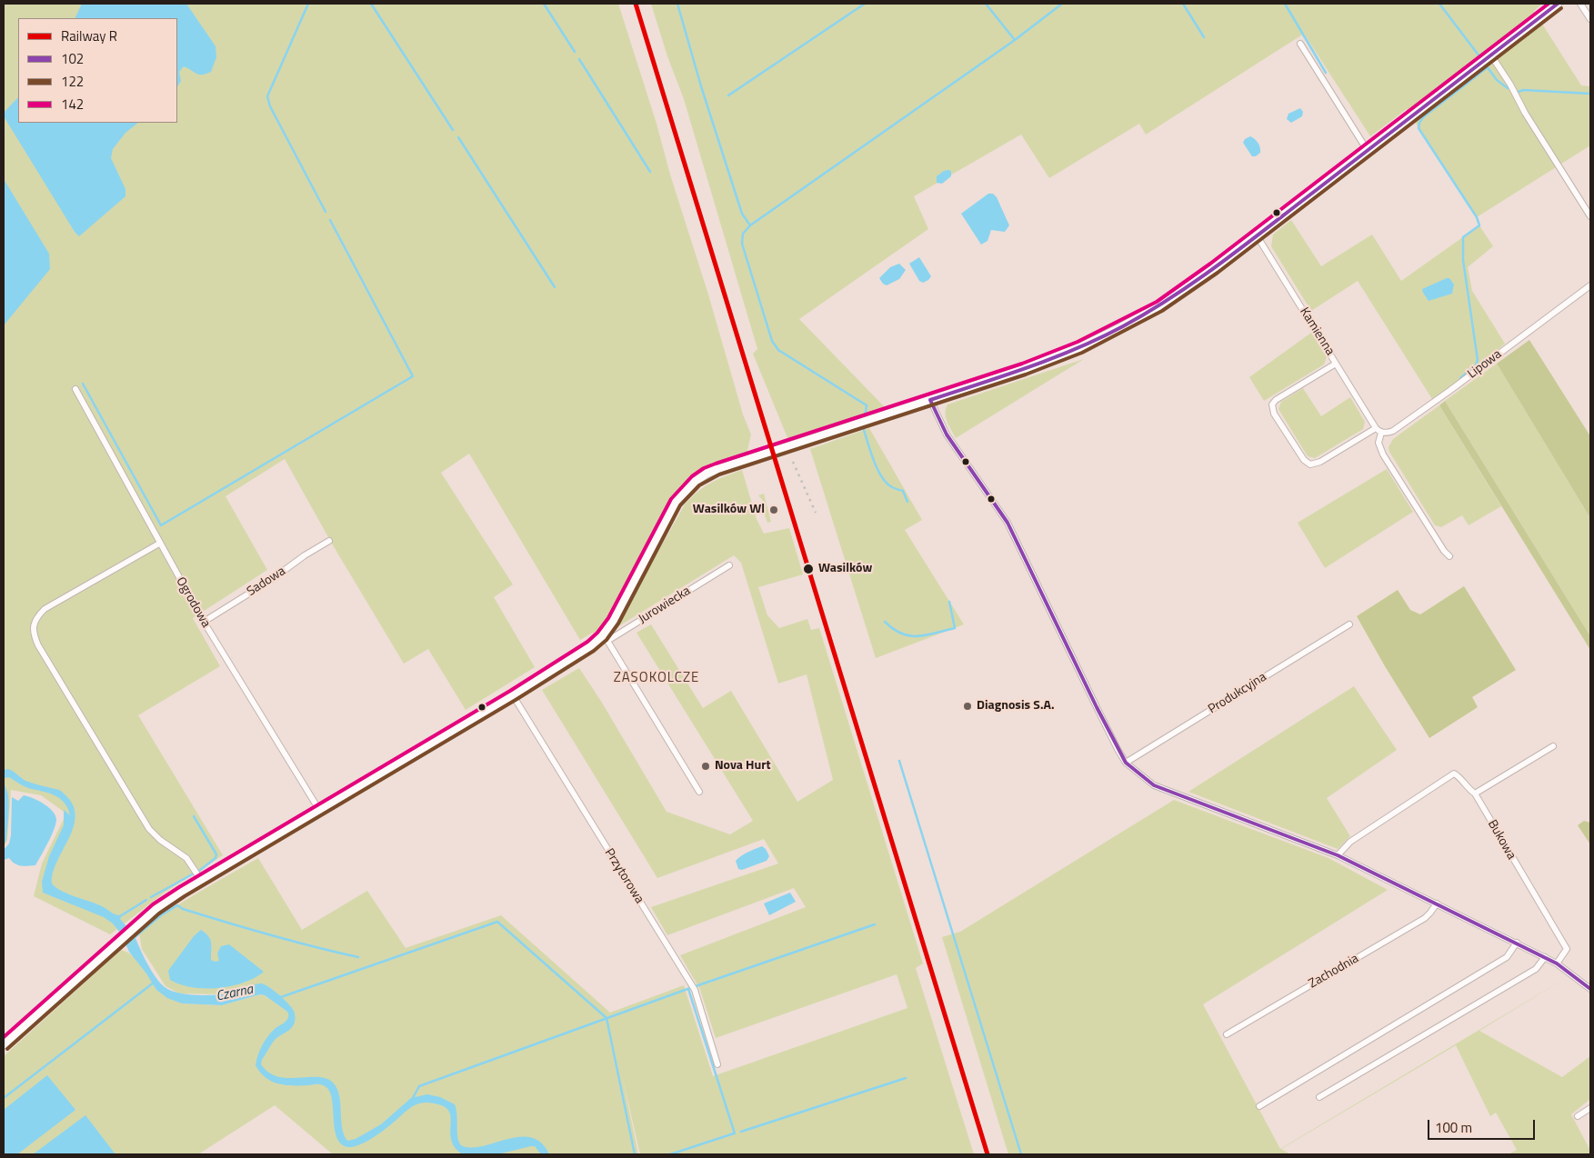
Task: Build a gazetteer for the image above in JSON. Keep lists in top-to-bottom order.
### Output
{
  "streets": {
    "street": [
      "Kamienna",
      "Lipowa",
      "Sadowa",
      "Ogrodowa",
      "Jurowiecka",
      "Produkcyjna",
      "Bukowa",
      "Przytorowa",
      "Zachodnia"
    ]
  },
  "crossings": [
    ["Kamienna", "Jurowiecka"],
    ["Sadowa", "Ogrodowa"],
    ["Ogrodowa", "Jurowiecka"],
    ["Jurowiecka", "Przytorowa"]
  ],
  "districts": ["ZASOKOLCZE"],
  "water": ["Czarna"],
  "places": [
    "Wasilków Wl",
    "Wasilków",
    "Diagnosis S.A.",
    "Nova Hurt"
  ],
  "lines": [
    "rail line R",
    "transit line 102",
    "transit line 142",
    "transit line 122"
  ],
  "legend": [
    "Railway R",
    "102",
    "122",
    "142"
  ],
  "scale_bar": "100 m"
}
